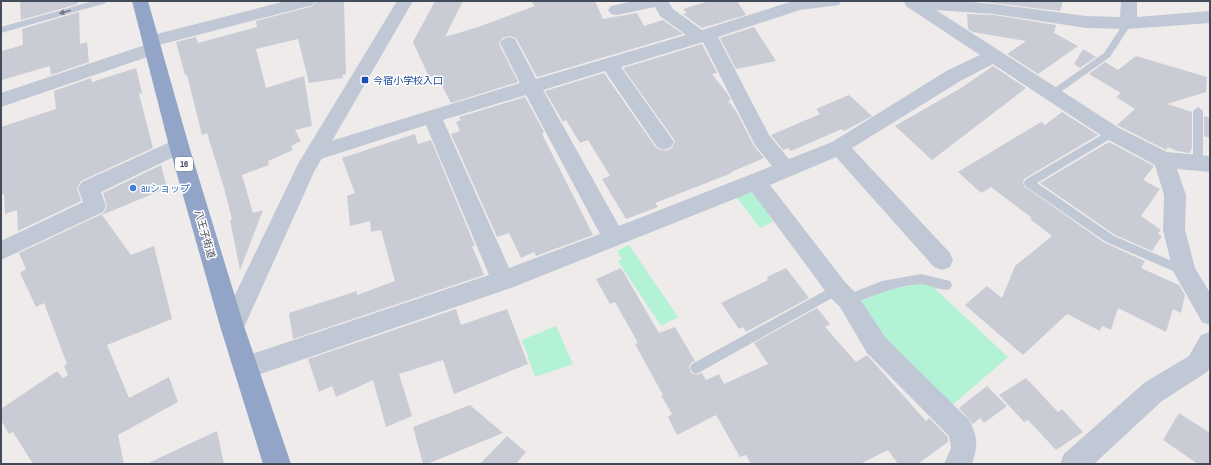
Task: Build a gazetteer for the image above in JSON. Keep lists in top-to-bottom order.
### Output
{
  "streets": {
    "highway": ["16", "八王子街道"]
  },
  "places": {
    "transit": ["今宿小学校入口"],
    "other": ["auショップ"]
  }
}
